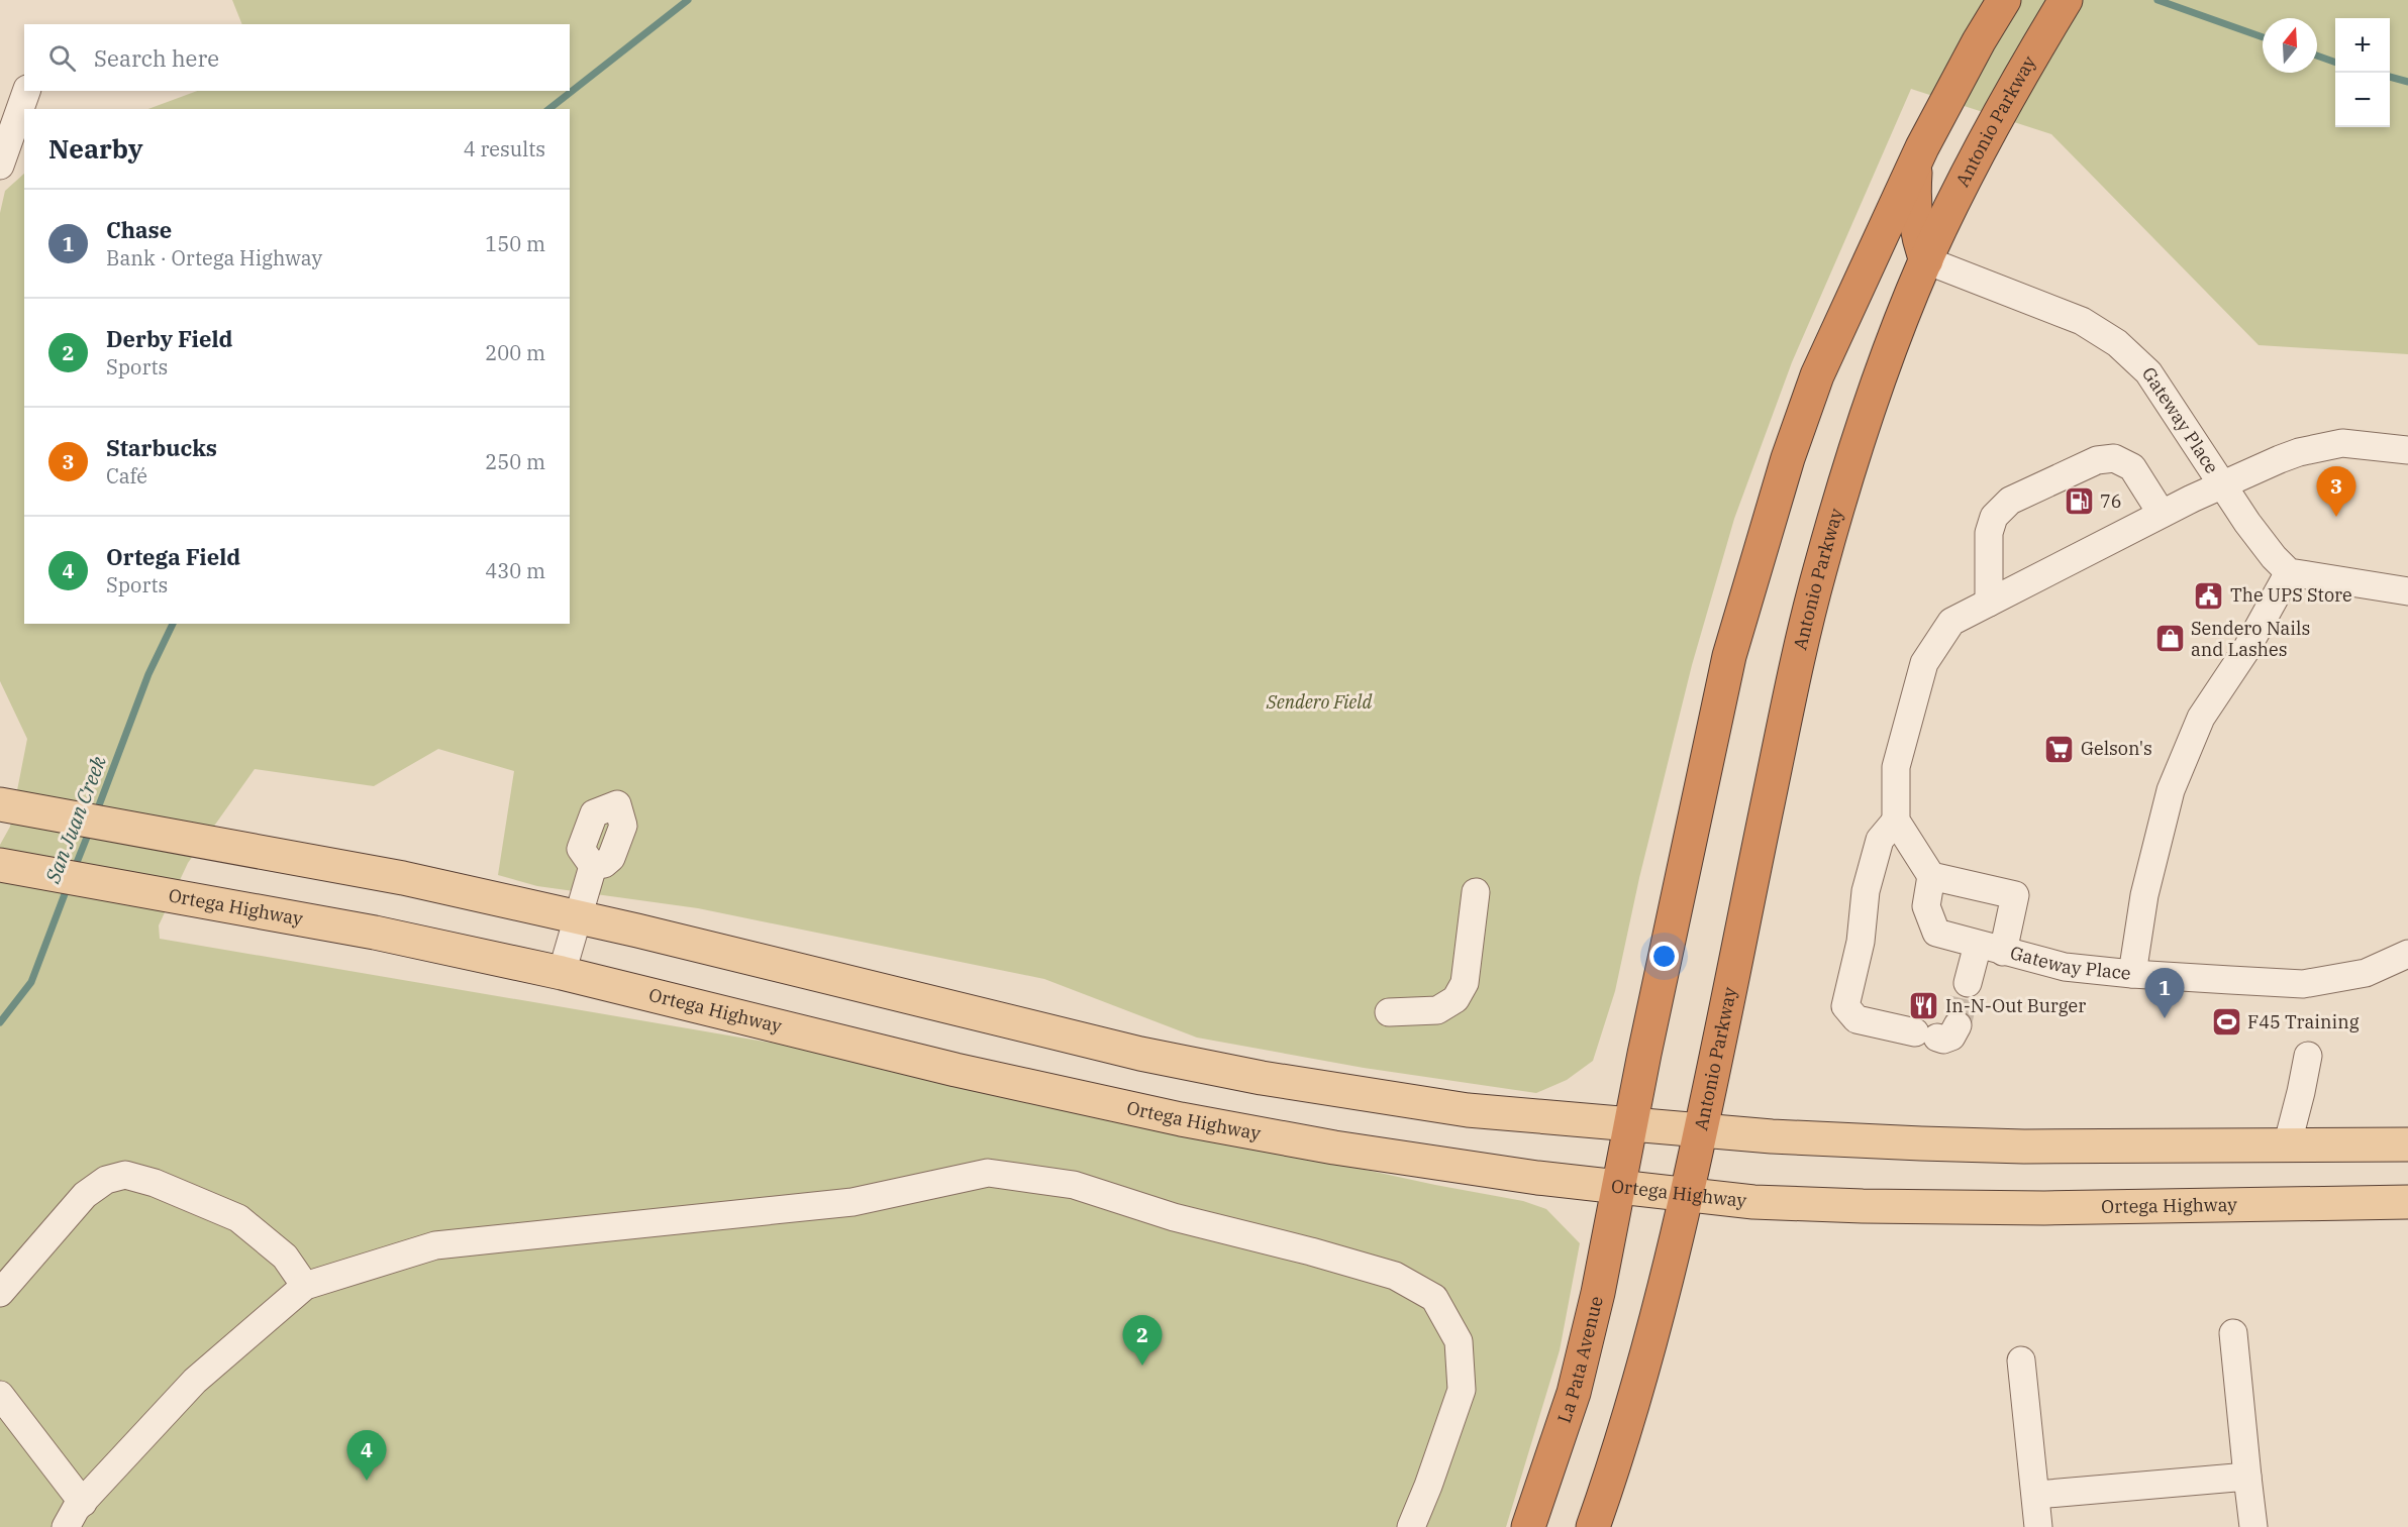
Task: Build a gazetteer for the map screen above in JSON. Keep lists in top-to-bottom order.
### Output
{
  "streets": {
    "highway": ["Antonio Parkway", "La Pata Avenue"],
    "main road": ["Ortega Highway"],
    "lane": ["Gateway Place"]
  },
  "crossings": [
    ["Antonio Parkway", "Gateway Place"],
    ["Antonio Parkway", "Ortega Highway"],
    ["Ortega Highway", "La Pata Avenue"]
  ],
  "water": ["San Juan Creek"],
  "parks": ["Sendero Field"],
  "places": {
    "fuel station": ["76"],
    "public building": ["The UPS Store"],
    "shop": ["Sendero Nails and Lashes"],
    "supermarket": ["Gelson's"],
    "restaurant": ["In-N-Out Burger"],
    "sports": ["F45 Training"]
  },
  "north": "top",
  "page": {
    "map_buttons": ["+", "−"],
    "search": "Search here",
    "heading": ["Nearby", "4 results"],
    "list": [
      {
        "mark": "1",
        "name": "Chase",
        "note": "Bank · Ortega Highway",
        "value": "150 m"
      },
      {
        "mark": "2",
        "name": "Derby Field",
        "note": "Sports",
        "value": "200 m"
      },
      {
        "mark": "3",
        "name": "Starbucks",
        "note": "Café",
        "value": "250 m"
      },
      {
        "mark": "4",
        "name": "Ortega Field",
        "note": "Sports",
        "value": "430 m"
      }
    ],
    "pins": [
      "3",
      "1",
      "2",
      "4"
    ]
  }
}
